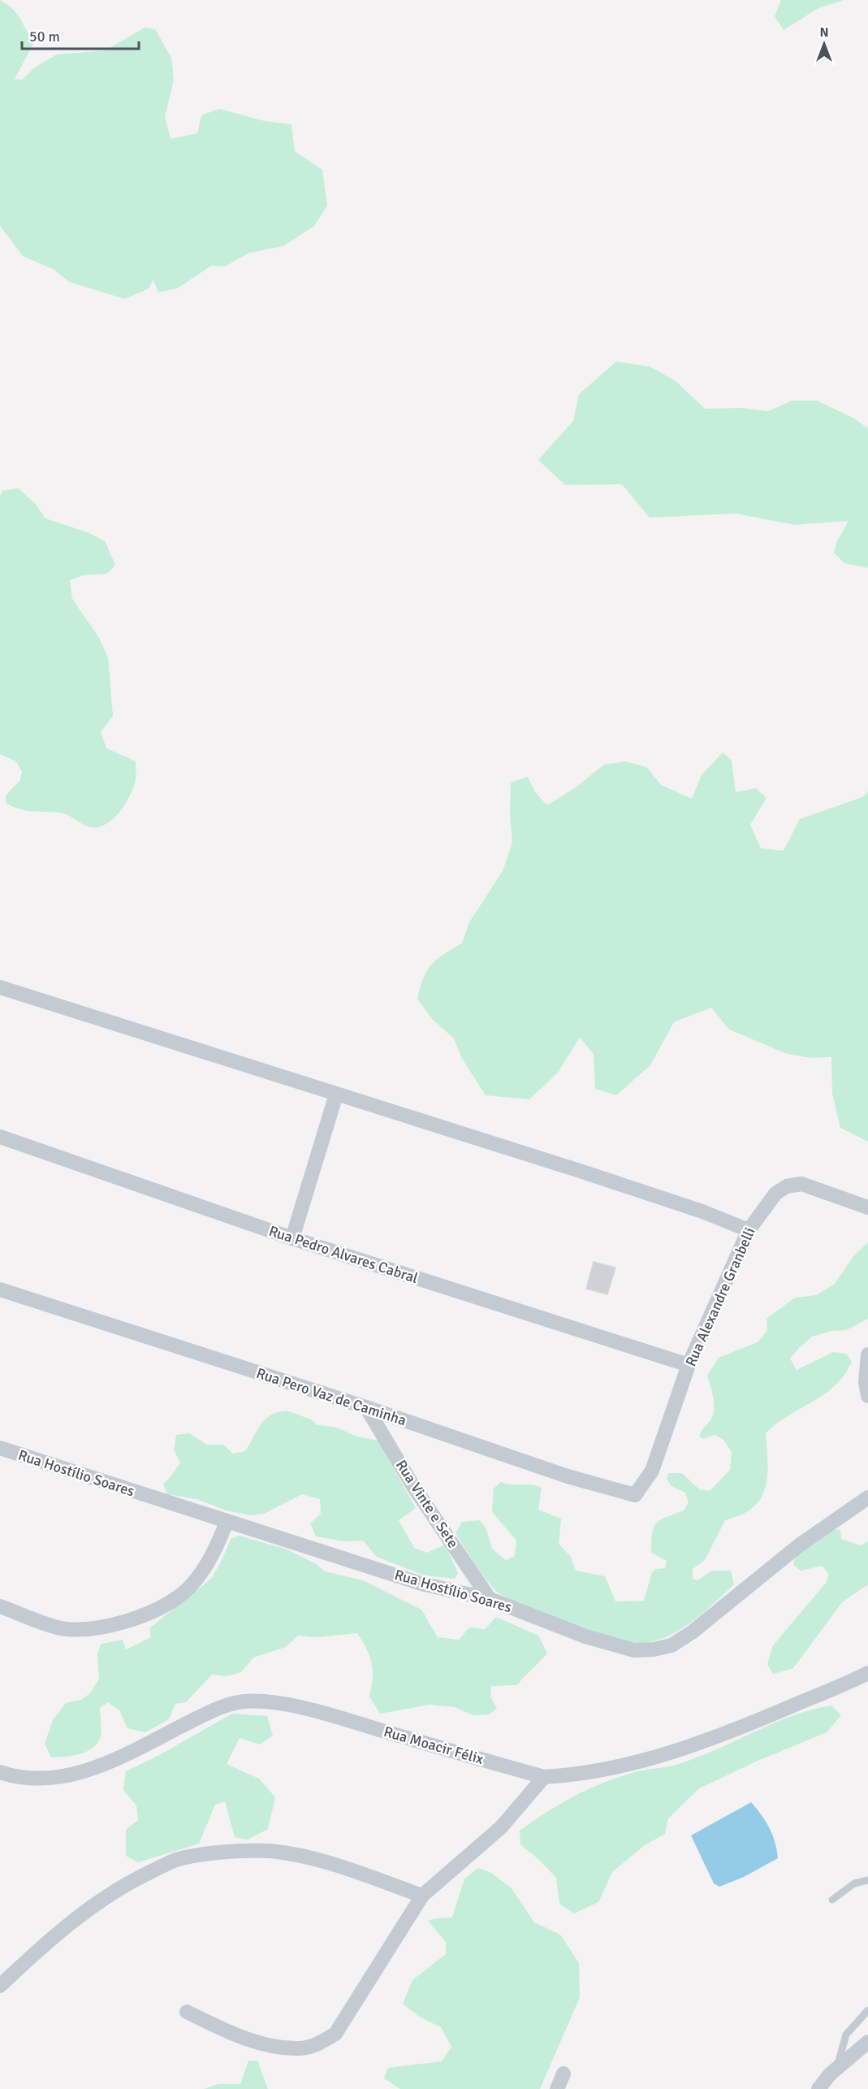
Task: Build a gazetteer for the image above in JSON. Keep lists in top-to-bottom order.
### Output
{
  "streets": {
    "street": [
      "Rua Pedro Alvares Cabral",
      "Rua Alexandre Granbelli",
      "Rua Pero Vaz de Caminha",
      "Rua Hostílio Soares",
      "Rua Vinte e Sete",
      "Rua Moacir Félix"
    ]
  },
  "crossings": [
    ["Rua Pedro Alvares Cabral", "Rua Alexandre Granbelli"],
    ["Rua Alexandre Granbelli", "Rua Pero Vaz de Caminha"],
    ["Rua Pero Vaz de Caminha", "Rua Vinte e Sete"],
    ["Rua Hostílio Soares", "Rua Vinte e Sete"]
  ],
  "scale_bar": "50 m",
  "north": "top"
}
